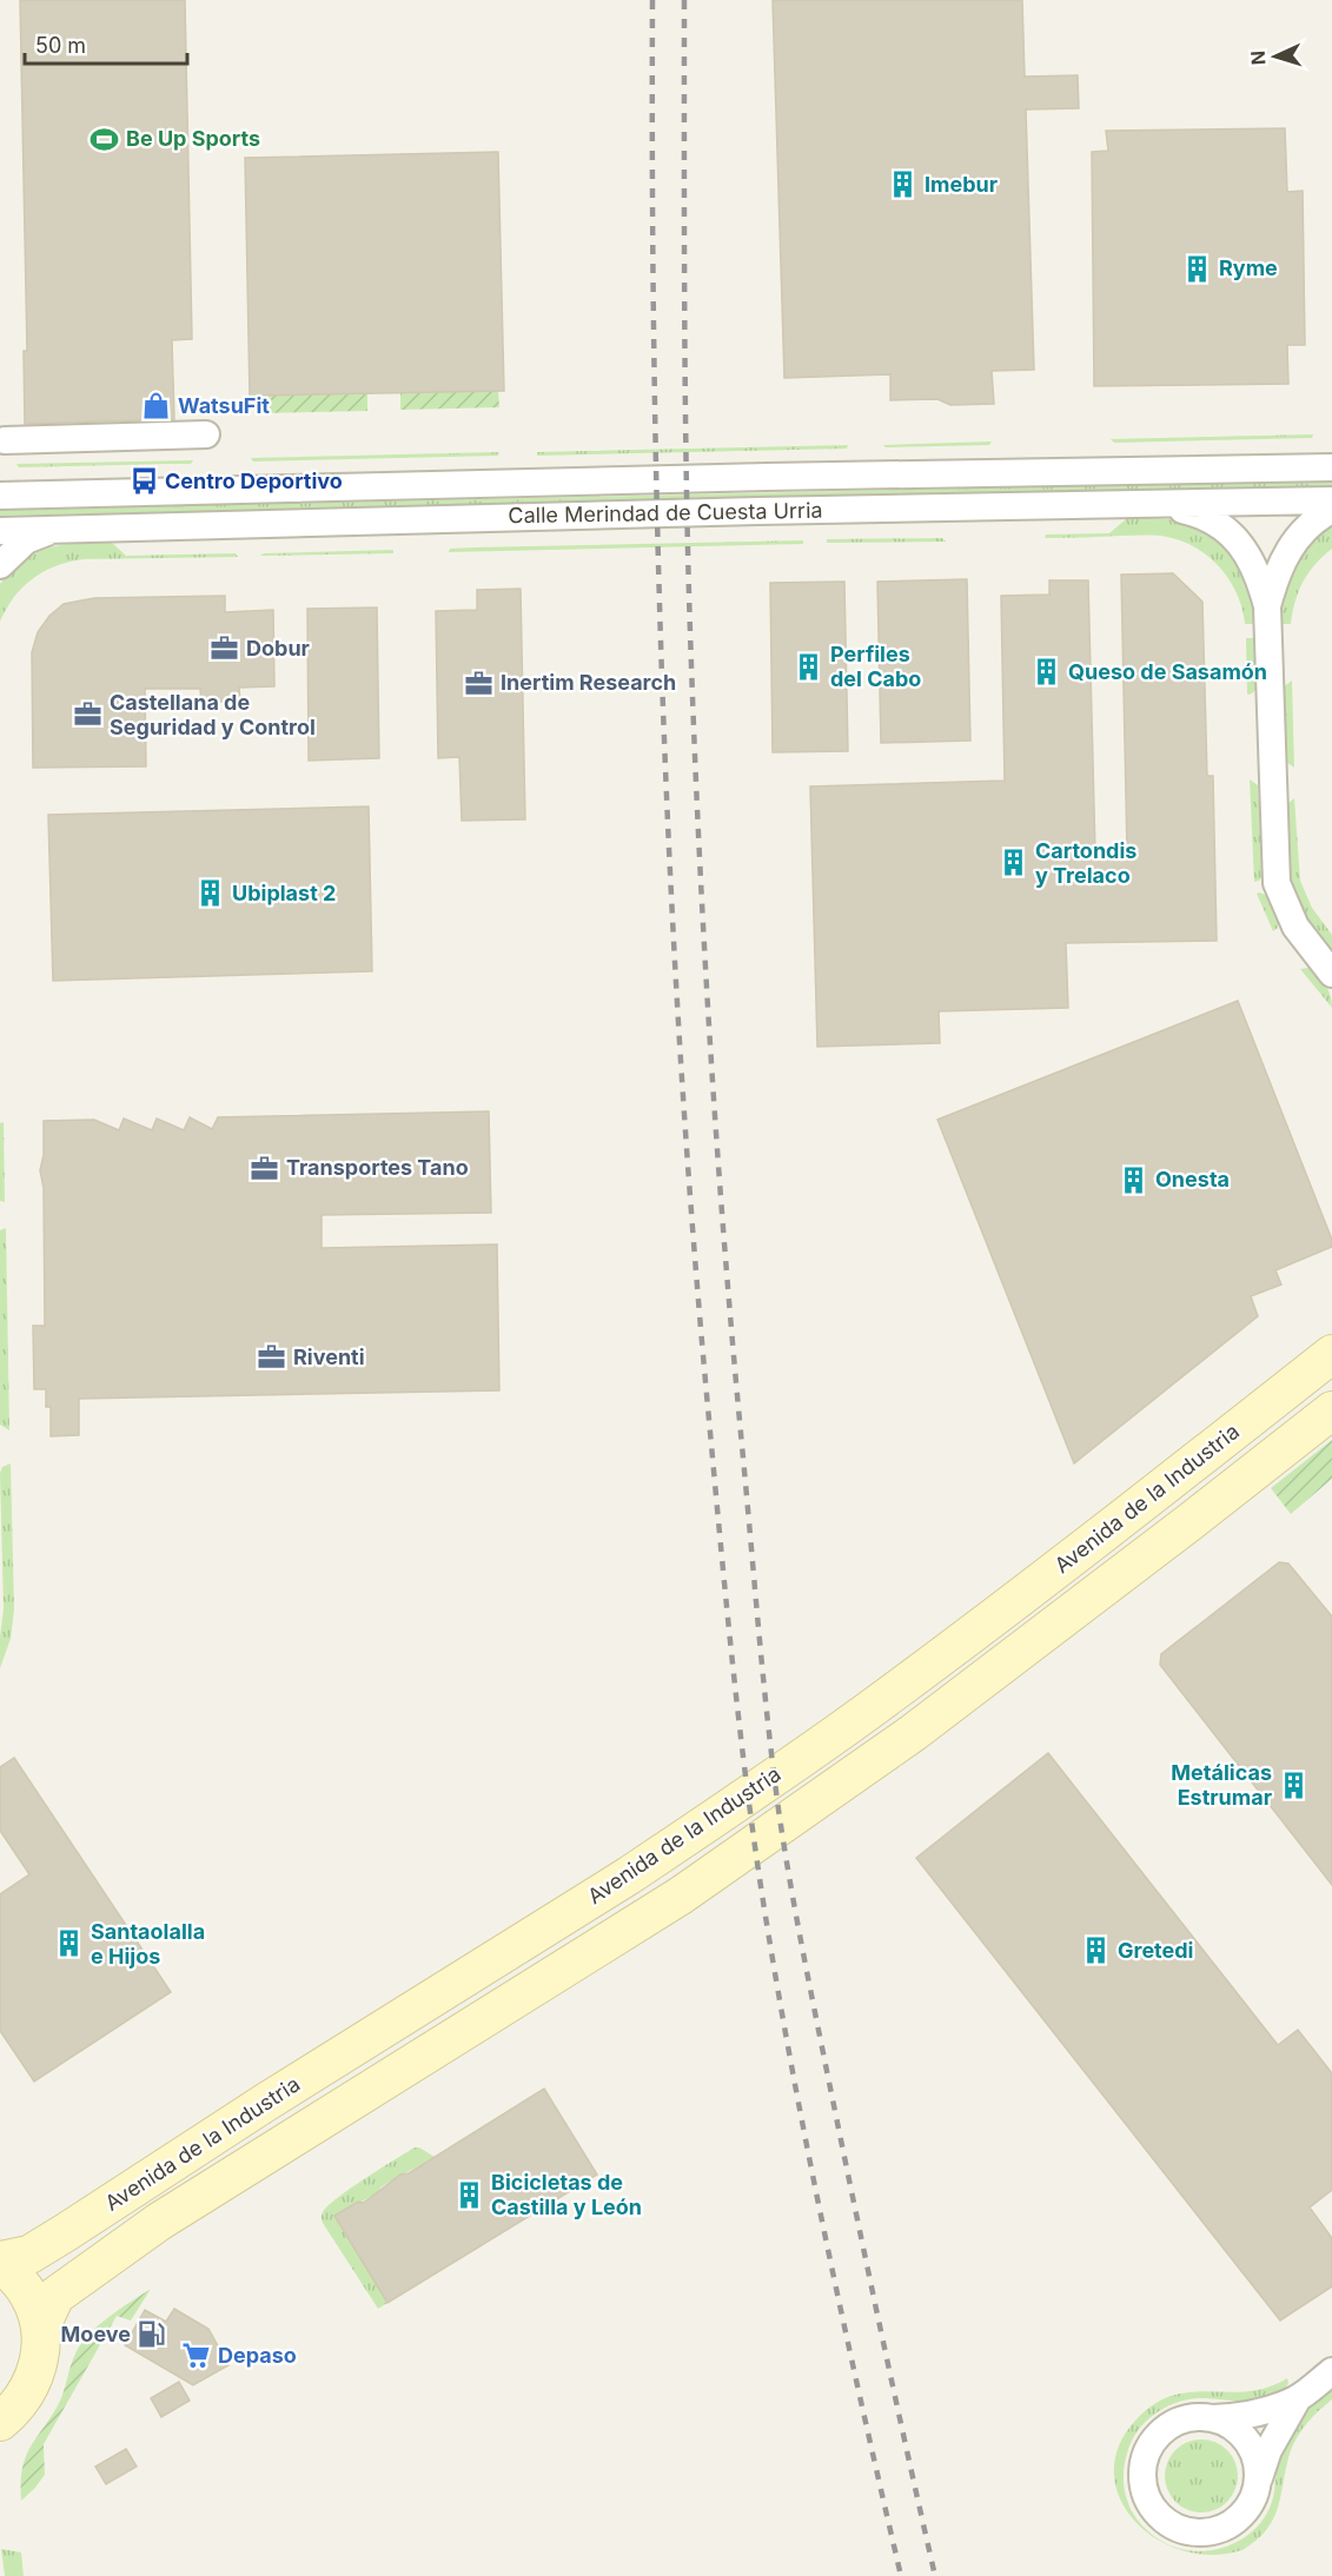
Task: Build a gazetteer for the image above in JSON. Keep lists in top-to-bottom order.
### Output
{
  "streets": {
    "main road": ["Avenida de la Industria"],
    "street": ["Calle Merindad de Cuesta Urria"]
  },
  "places": {
    "sports": ["Be Up Sports"],
    "building": [
      "Imebur",
      "Ryme",
      "Perfiles del Cabo",
      "Queso de Sasamón",
      "Cartondis y Trelaco",
      "Ubiplast 2",
      "Onesta",
      "Metálicas Estrumar",
      "Santaolalla e Hijos",
      "Gretedi",
      "Bicicletas de Castilla y León"
    ],
    "shop": ["WatsuFit"],
    "bus stop": ["Centro Deportivo"],
    "office": [
      "Dobur",
      "Inertim Research",
      "Castellana de Seguridad y Control",
      "Transportes Tano",
      "Riventi"
    ],
    "fuel station": ["Moeve"],
    "supermarket": ["Depaso"]
  },
  "scale_bar": "50 m",
  "north": "left"
}
